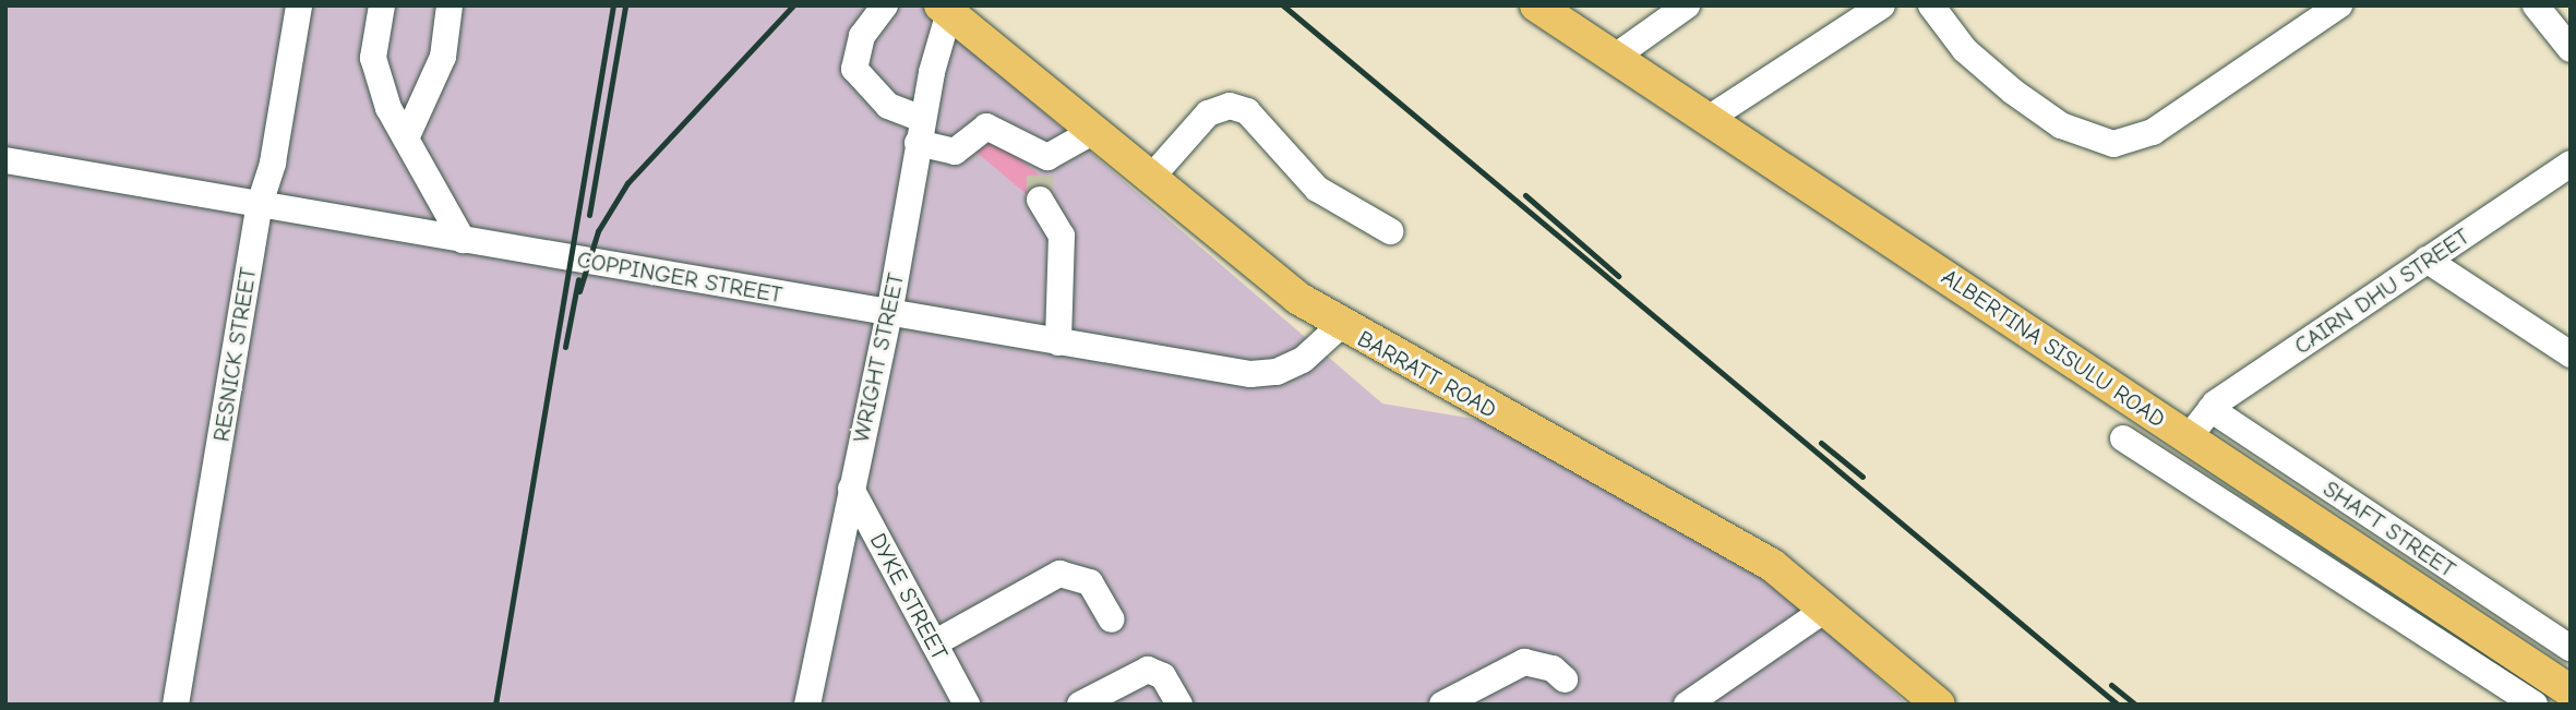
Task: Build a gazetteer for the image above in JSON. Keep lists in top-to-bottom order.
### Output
{
  "streets": {
    "main road": ["ALBERTINA SISULU ROAD", "BARRATT ROAD"],
    "street": [
      "COPPINGER STREET",
      "CAIRN DHU STREET",
      "RESNICK STREET",
      "WRIGHT STREET",
      "SHAFT STREET",
      "DYKE STREET"
    ]
  },
  "crossings": [
    ["COPPINGER STREET", "RESNICK STREET"],
    ["COPPINGER STREET", "WRIGHT STREET"],
    ["COPPINGER STREET", "BARRATT ROAD"],
    ["CAIRN DHU STREET", "ALBERTINA SISULU ROAD"],
    ["CAIRN DHU STREET", "SHAFT STREET"],
    ["ALBERTINA SISULU ROAD", "SHAFT STREET"],
    ["WRIGHT STREET", "BARRATT ROAD"],
    ["WRIGHT STREET", "DYKE STREET"]
  ]
}
